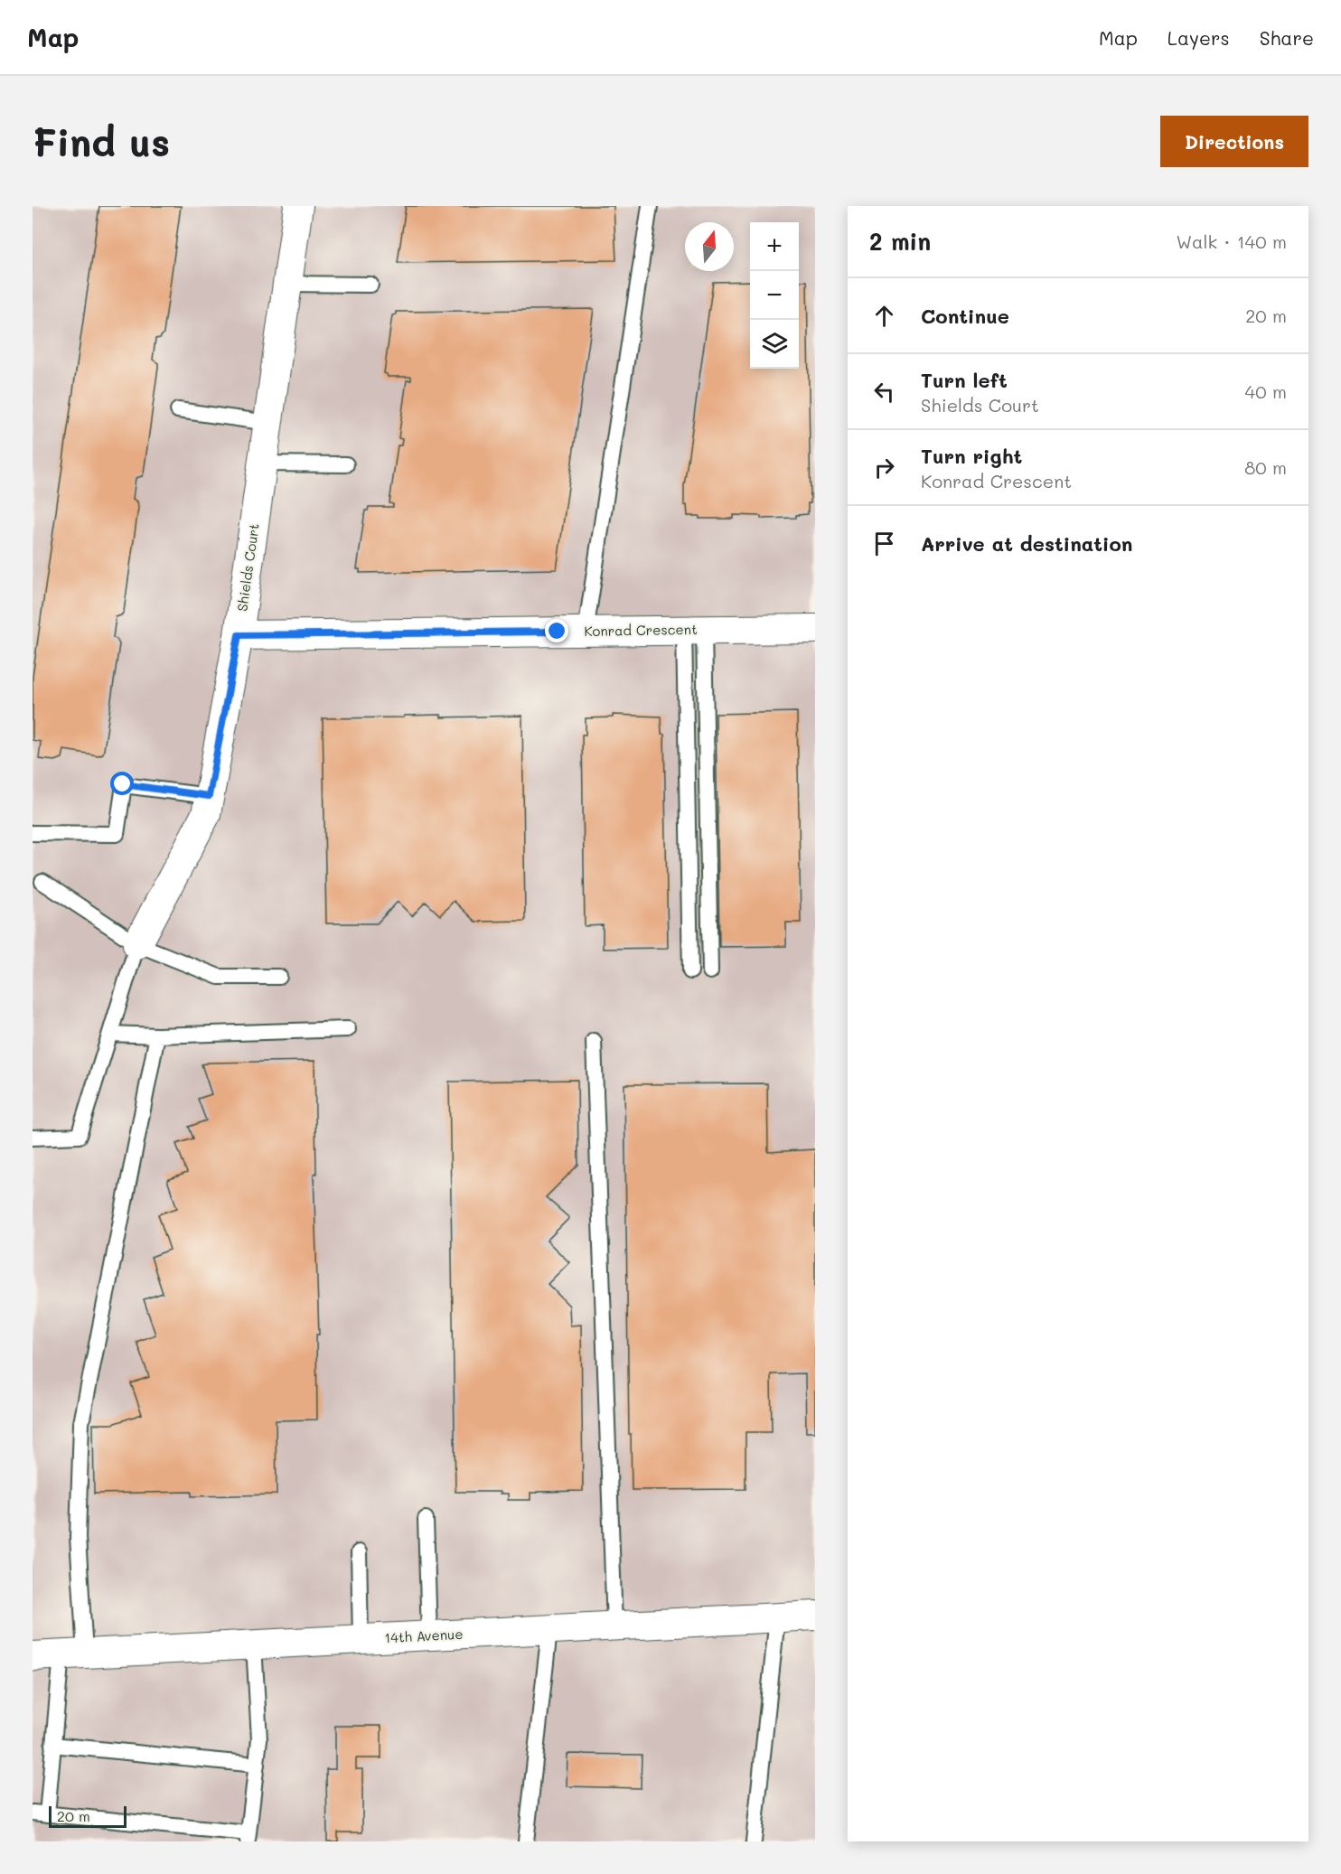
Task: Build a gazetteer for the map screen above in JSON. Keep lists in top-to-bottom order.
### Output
{
  "streets": {
    "street": ["Shields Court", "Konrad Crescent", "14th Avenue"]
  },
  "crossings": [
    ["Shields Court", "Konrad Crescent"]
  ],
  "scale_bar": "20 m",
  "north": "top",
  "page": {
    "header": "Map",
    "nav": ["Map", "Layers", "Share"],
    "buttons": "Directions",
    "title": "Find us",
    "heading": ["2 min", "Walk · 140 m"],
    "map_buttons": ["+", "−"],
    "list": [
      ["Continue", "20 m"],
      ["Turn left", "Shields Court", "40 m"],
      ["Turn right", "Konrad Crescent", "80 m"],
      "Arrive at destination"
    ],
    "scale": "20 m"
  }
}
